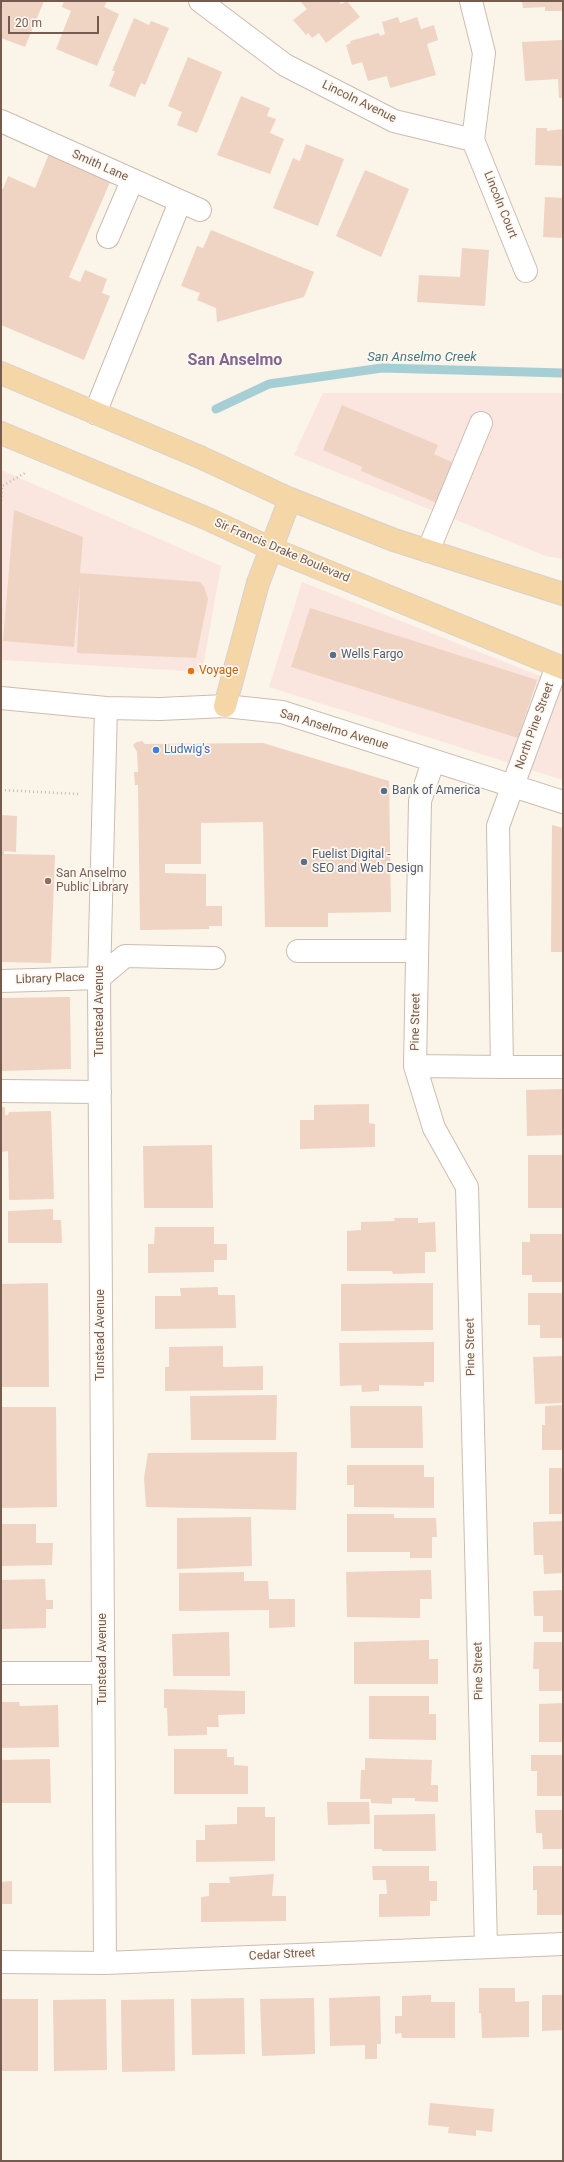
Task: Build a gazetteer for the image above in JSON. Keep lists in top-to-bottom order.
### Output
{
  "streets": {
    "main road": ["Sir Francis Drake Boulevard"],
    "street": [
      "Lincoln Avenue",
      "Smith Lane",
      "Lincoln Court",
      "North Pine Street",
      "San Anselmo Avenue",
      "Library Place",
      "Tunstead Avenue",
      "Pine Street",
      "Cedar Street"
    ]
  },
  "crossings": [
    ["Lincoln Avenue", "Lincoln Court"],
    ["Sir Francis Drake Boulevard", "North Pine Street"],
    ["North Pine Street", "San Anselmo Avenue"],
    ["San Anselmo Avenue", "Tunstead Avenue"],
    ["San Anselmo Avenue", "Pine Street"],
    ["Library Place", "Tunstead Avenue"],
    ["Tunstead Avenue", "Cedar Street"],
    ["Pine Street", "Cedar Street"]
  ],
  "districts": ["San Anselmo"],
  "water": ["San Anselmo Creek"],
  "places": [
    "Wells Fargo",
    "Voyage",
    "Ludwig's",
    "Bank of America",
    "Fuelist Digital - SEO and Web Design",
    "San Anselmo Public Library"
  ],
  "scale_bar": "20 m"
}
